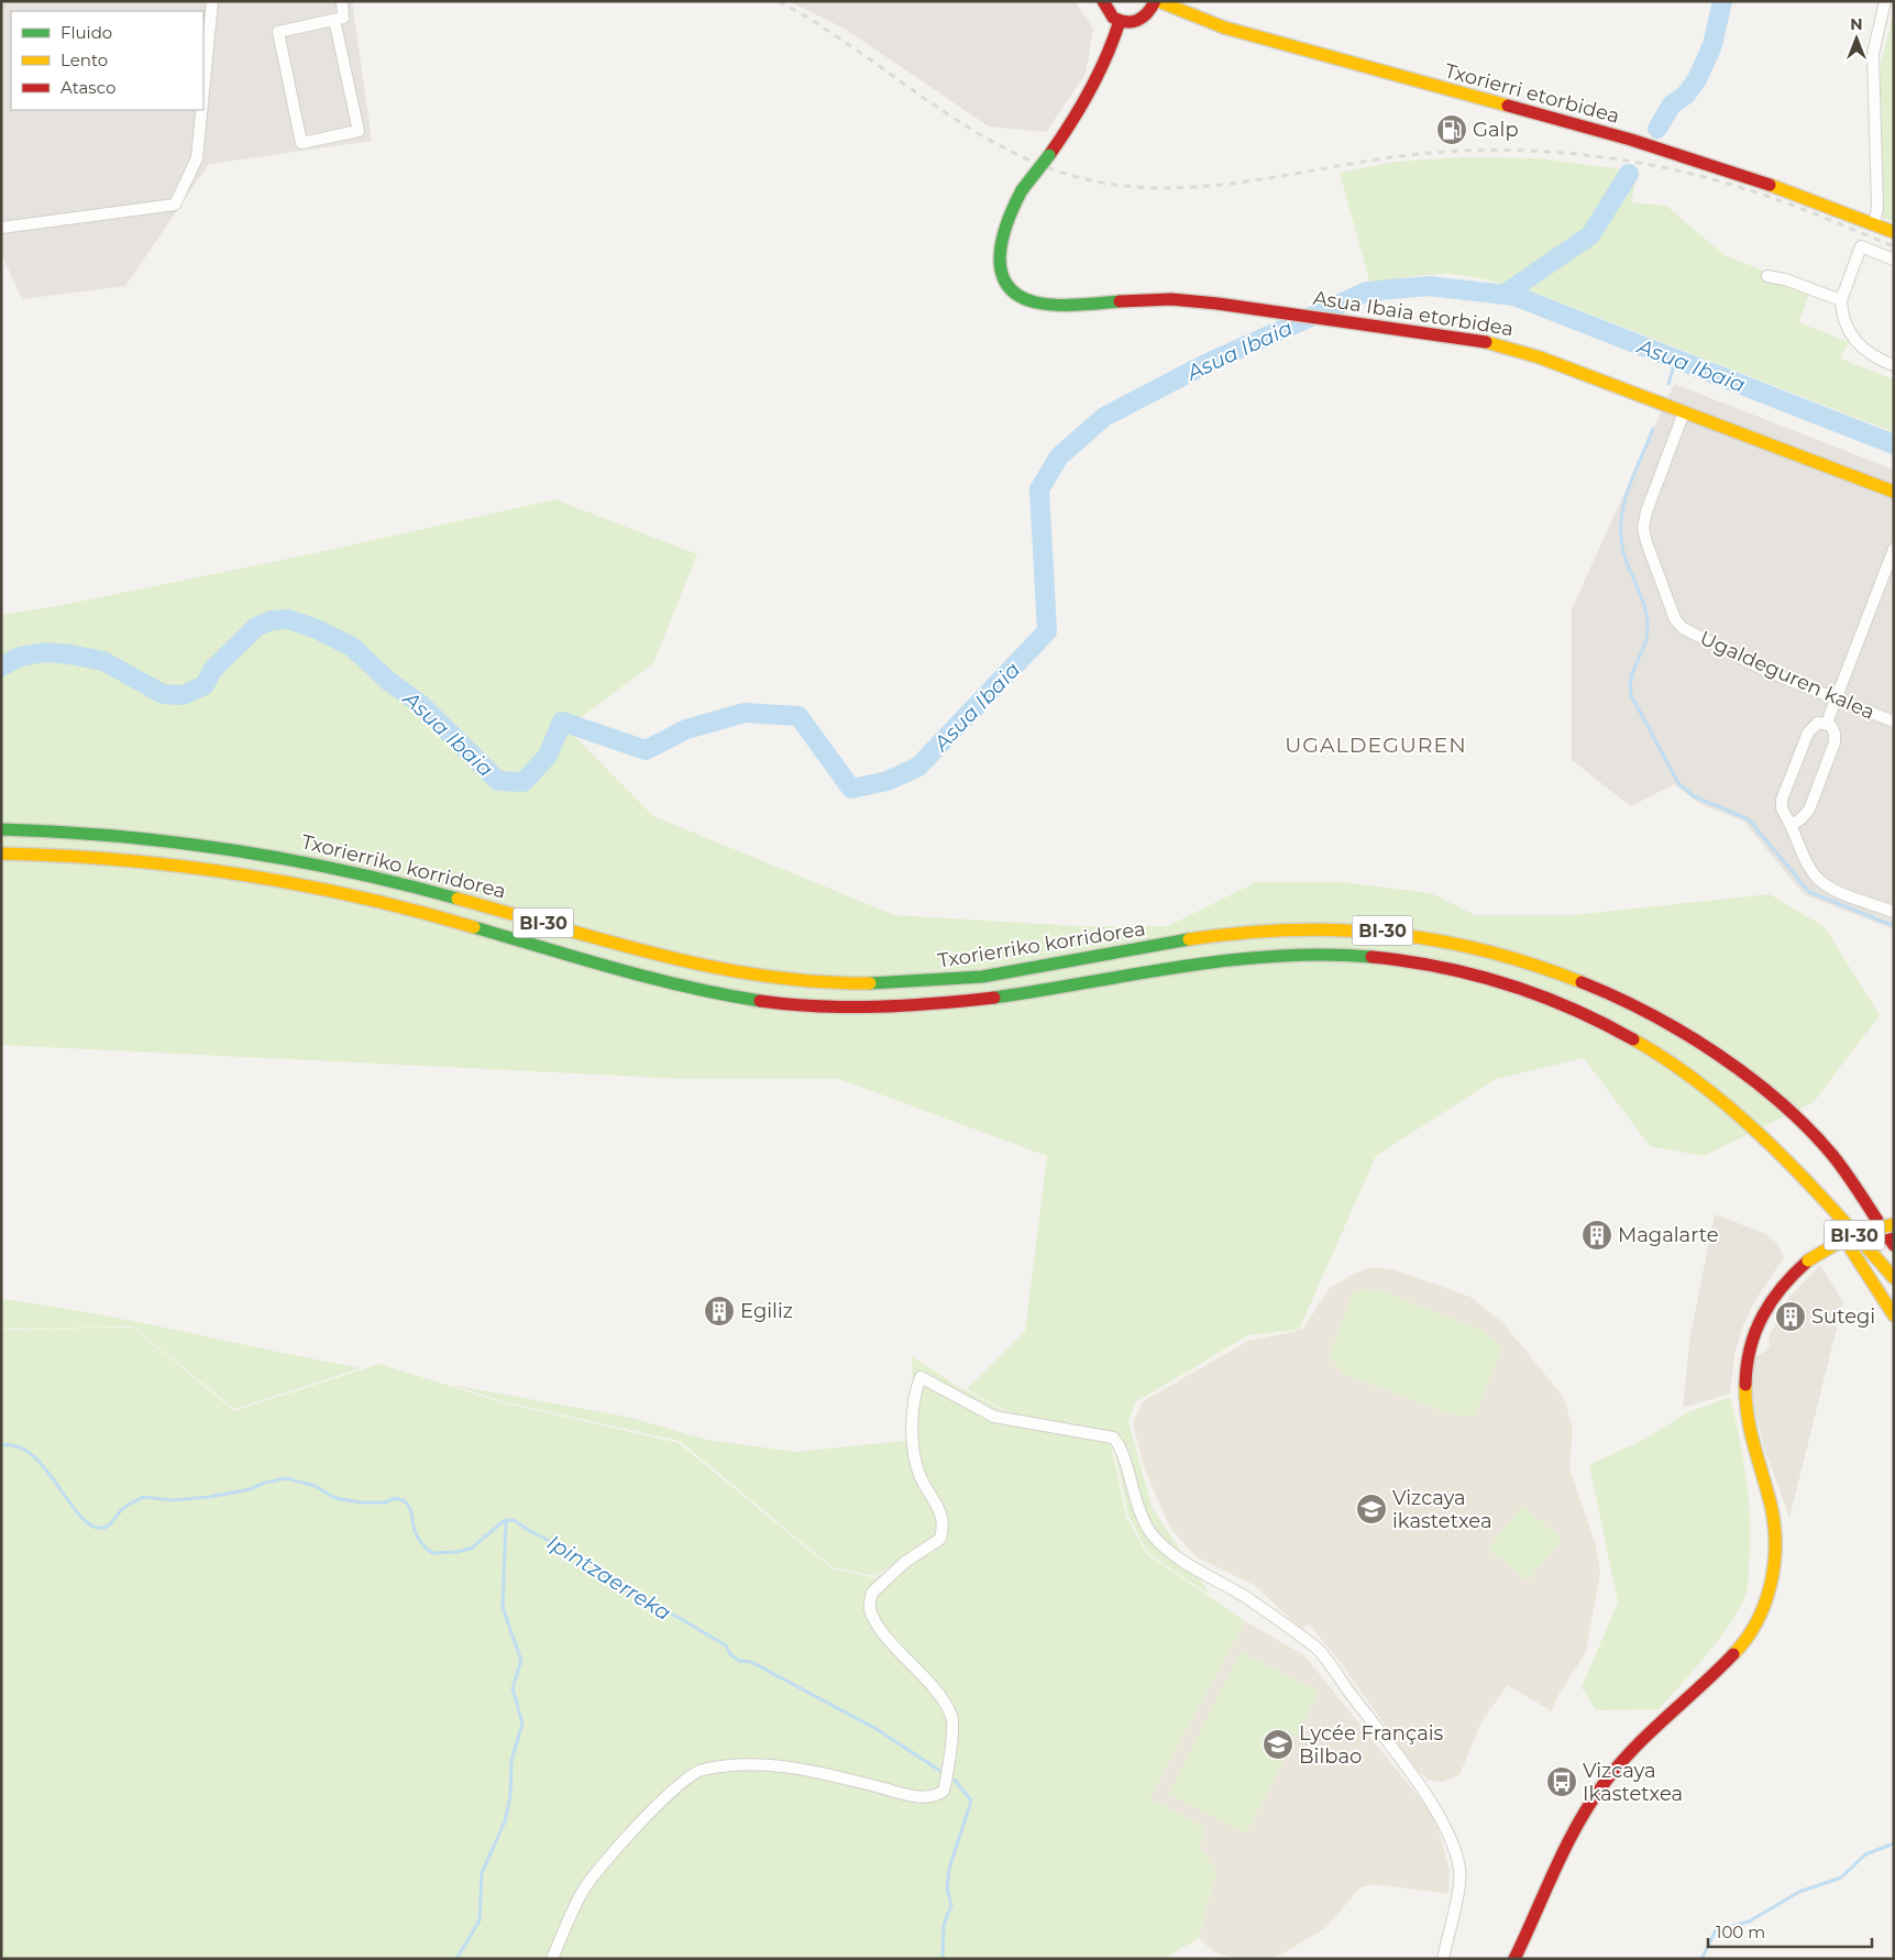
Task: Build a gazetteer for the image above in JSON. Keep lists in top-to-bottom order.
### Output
{
  "streets": {
    "main road": [
      "Txorierri etorbidea",
      "Asua Ibaia etorbidea",
      "Txorierriko korridorea",
      "BI-30"
    ],
    "street": ["Ugaldeguren kalea"]
  },
  "crossings": [
    ["Txorierri etorbidea", "Asua Ibaia etorbidea"],
    ["Asua Ibaia etorbidea", "Ugaldeguren kalea"]
  ],
  "districts": ["UGALDEGUREN"],
  "water": ["Asua Ibaia", "Ipintzaerreka"],
  "places": {
    "fuel station": ["Galp"],
    "building": ["Magalarte", "Egiliz", "Sutegi"],
    "school or university": ["Vizcaya ikastetxea", "Lycée Français Bilbao"],
    "bus stop": ["Vizcaya Ikastetxea"]
  },
  "legend": ["Fluido", "Lento", "Atasco"],
  "scale_bar": "100 m",
  "north": "top"
}
